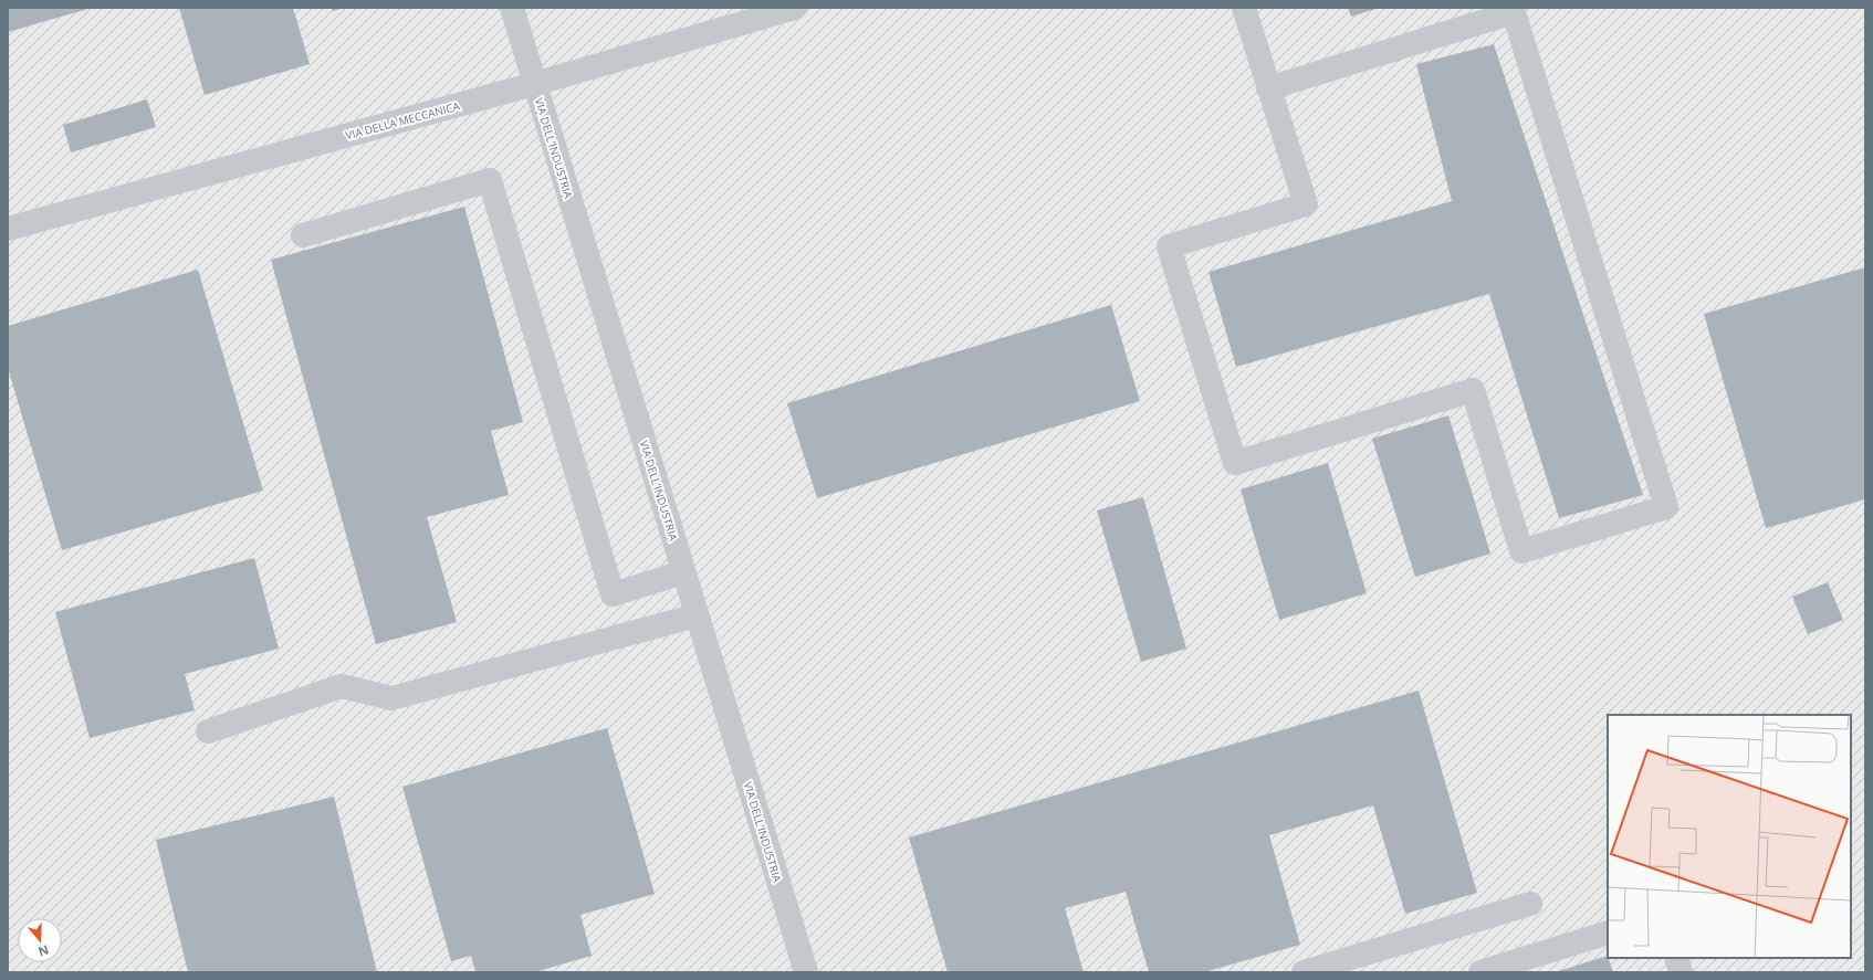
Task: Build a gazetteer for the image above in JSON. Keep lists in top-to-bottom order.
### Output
{
  "streets": {
    "street": ["VIA DELLA MECCANICA", "VIA DELL'INDUSTRIA"]
  },
  "crossings": [
    ["VIA DELLA MECCANICA", "VIA DELL'INDUSTRIA"]
  ],
  "north": "bottom"
}
